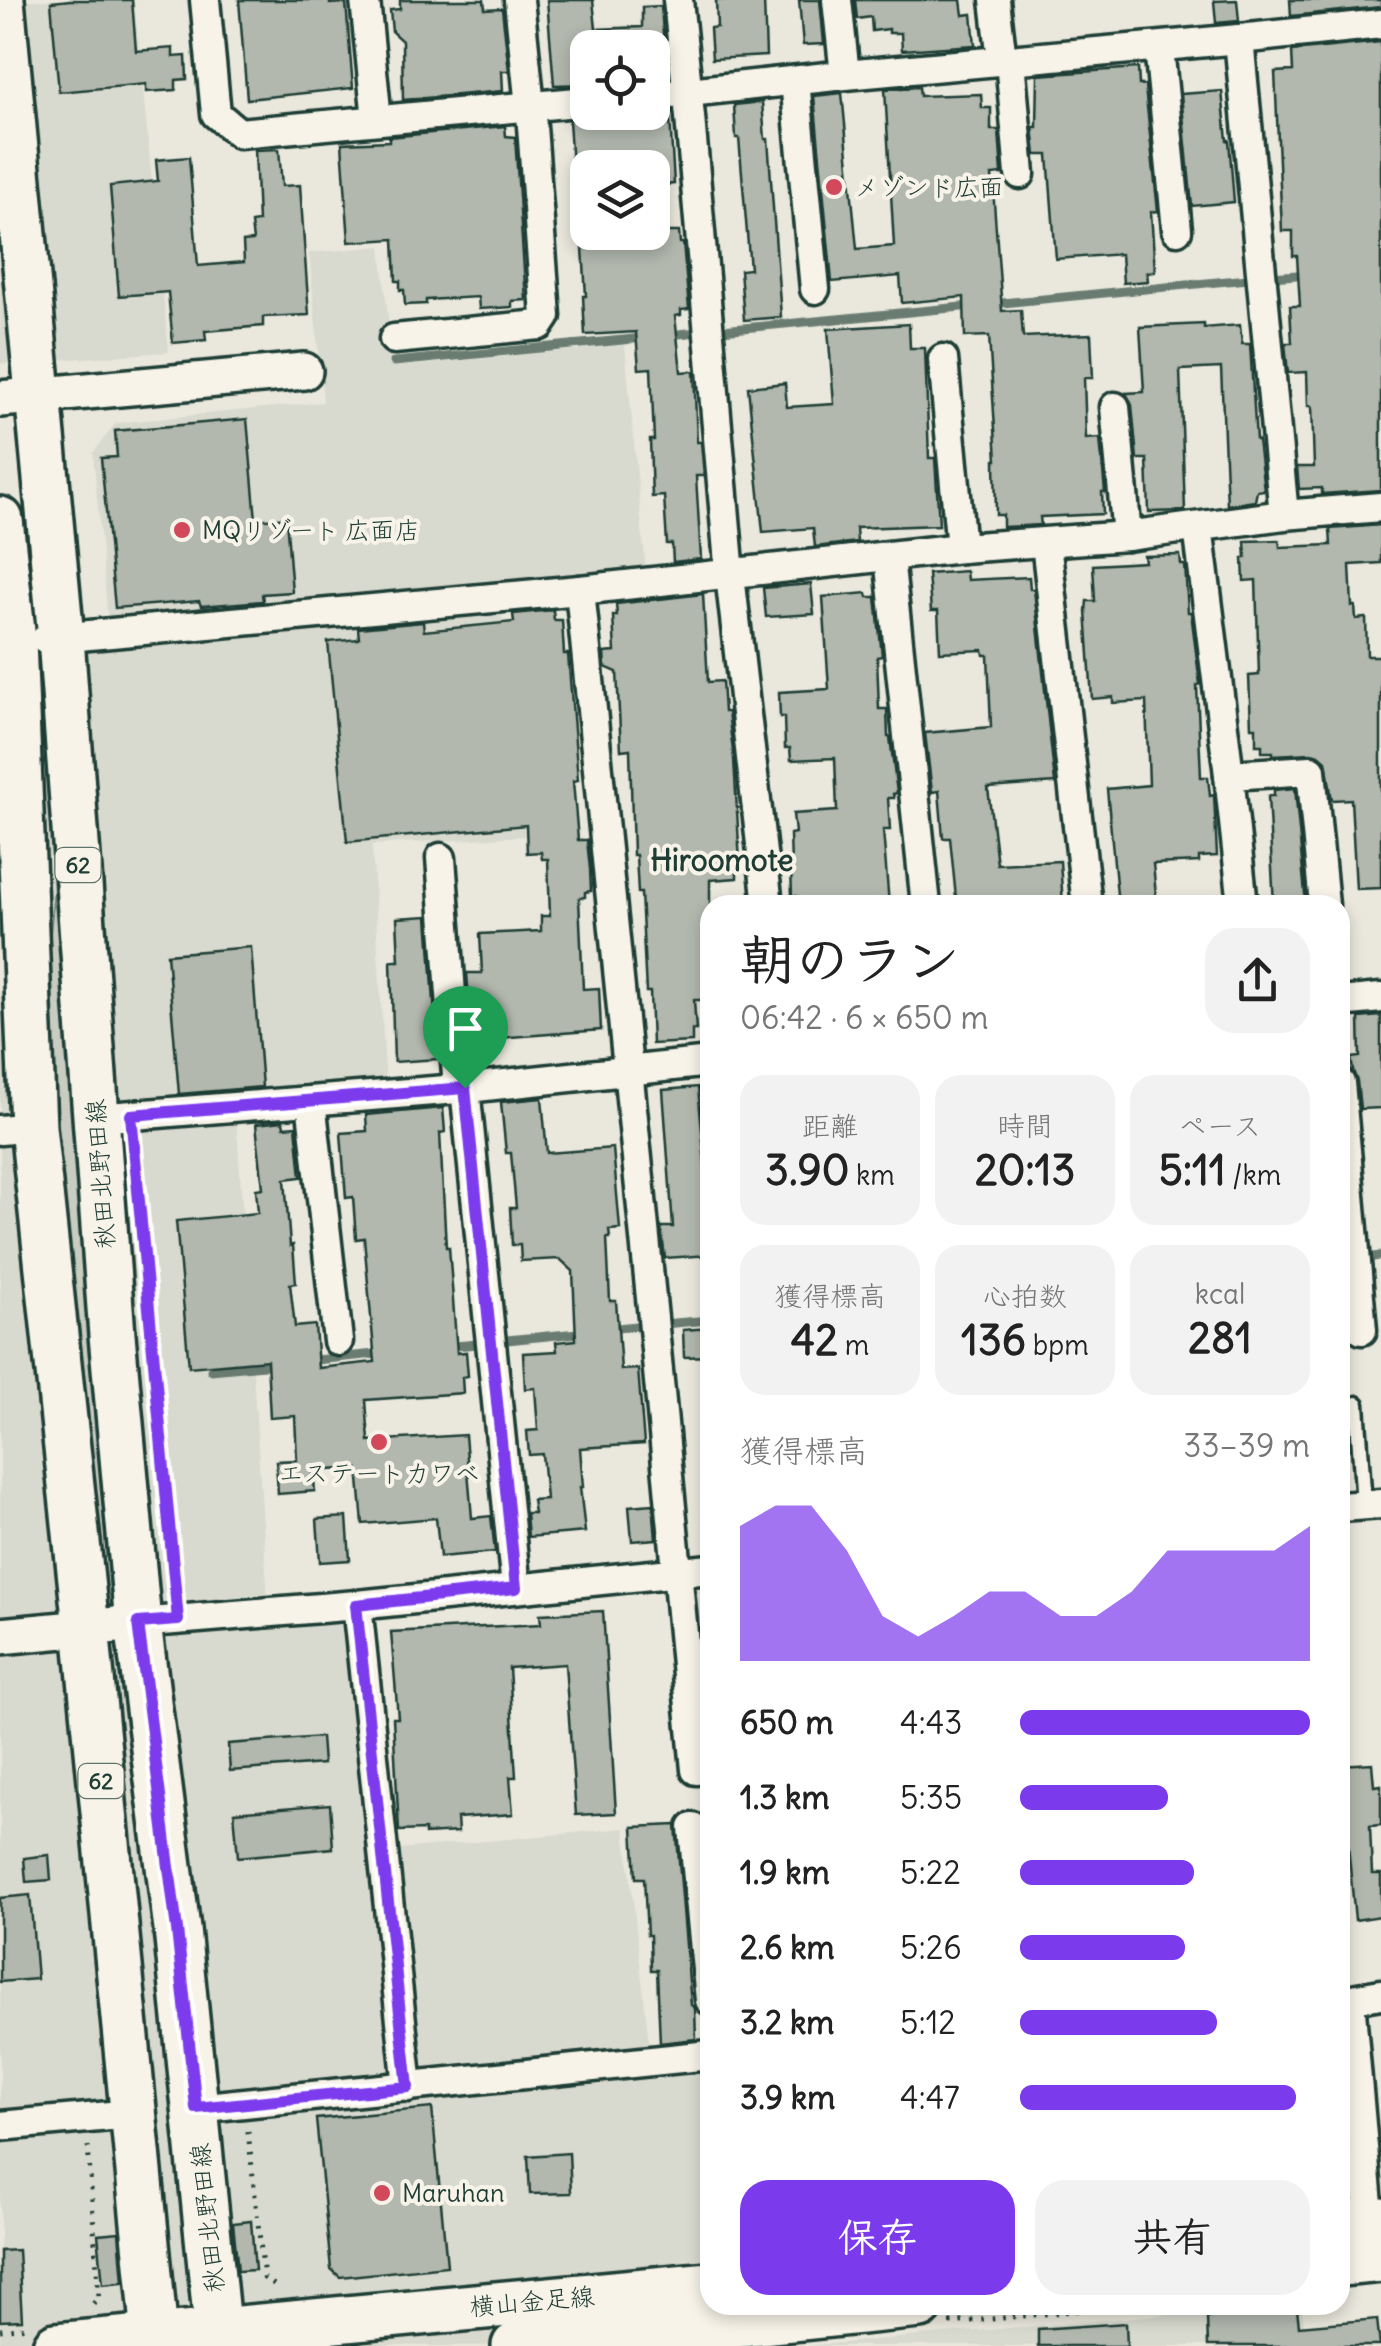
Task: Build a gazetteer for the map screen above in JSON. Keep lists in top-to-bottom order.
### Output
{
  "streets": {
    "main road": ["62", "秋田北野田線", "横山金足線"]
  },
  "crossings": [
    ["62", "横山金足線"],
    ["秋田北野田線", "横山金足線"]
  ],
  "districts": ["Hiroomote"],
  "places": [
    "メゾンド広面",
    "MQリゾート 広面店",
    "エステートカワベ",
    "Maruhan"
  ],
  "page": {
    "heading": ["朝のラン", "06:42 · 6 × 650 m"],
    "stats": [
      ["距離", "3.90 km"],
      ["時間", "20:13"],
      ["ペース", "5:11 /km"],
      ["獲得標高", "42 m"],
      ["心拍数", "136 bpm"],
      ["kcal", "281"]
    ],
    "chart": ["獲得標高", "33–39 m"],
    "list": [
      {
        "name": "650 m",
        "note": "4:43"
      },
      {
        "name": "1.3 km",
        "note": "5:35"
      },
      {
        "name": "1.9 km",
        "note": "5:22"
      },
      {
        "name": "2.6 km",
        "note": "5:26"
      },
      {
        "name": "3.2 km",
        "note": "5:12"
      },
      {
        "name": "3.9 km",
        "note": "4:47"
      }
    ],
    "buttons": ["保存", "共有"]
  }
}
